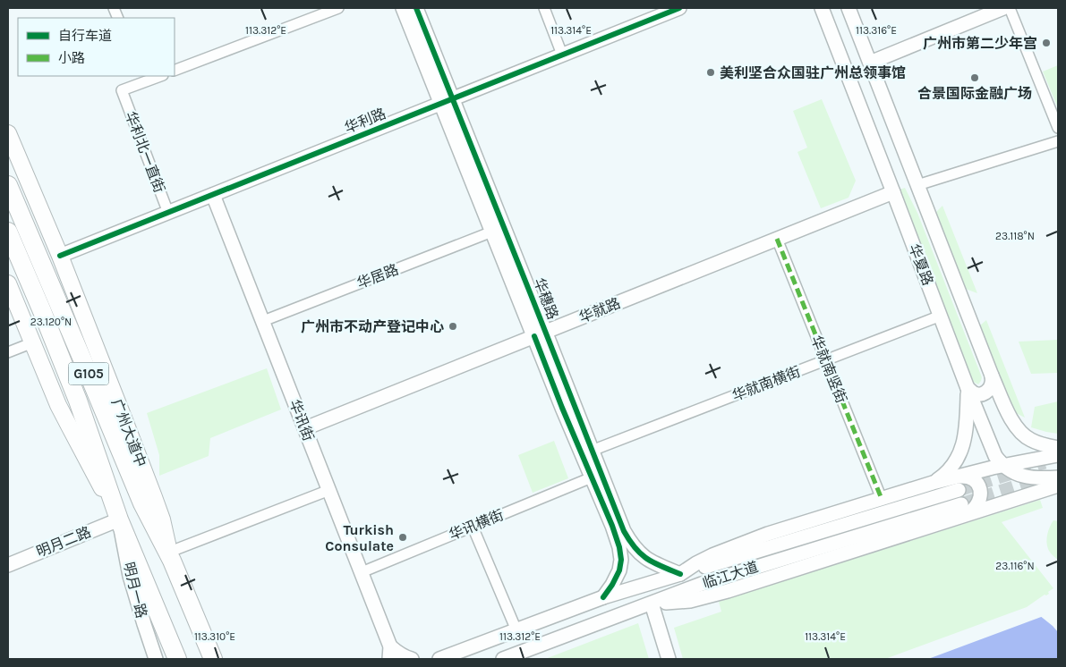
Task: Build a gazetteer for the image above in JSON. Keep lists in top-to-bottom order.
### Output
{
  "streets": {
    "highway": ["G105", "广州大道中"],
    "street": [
      "华利路",
      "华利北一直街",
      "华夏路",
      "华居路",
      "华穗路",
      "华就路",
      "华就南竖街",
      "华就南横街",
      "华讯街",
      "华讯横街",
      "明月二路",
      "临江大道",
      "明月一路"
    ]
  },
  "crossings": [
    ["华利路", "华利北一直街"],
    ["华利路", "华穗路"],
    ["华利路", "华讯街"],
    ["华利路", "广州大道中"],
    ["华夏路", "华就路"],
    ["华夏路", "华就南横街"],
    ["华居路", "华穗路"],
    ["华居路", "华讯街"],
    ["华穗路", "华就路"],
    ["华穗路", "华就南横街"],
    ["华穗路", "华讯横街"],
    ["华穗路", "临江大道"],
    ["华就路", "华就南竖街"],
    ["华就路", "华讯街"],
    ["华就南竖街", "华就南横街"],
    ["G105", "明月二路"],
    ["G105", "明月一路"],
    ["华讯街", "华讯横街"],
    ["明月二路", "明月一路"]
  ],
  "places": [
    "广州市第二少年宫",
    "美利坚合众国驻广州总领事馆",
    "合景国际金融广场",
    "广州市不动产登记中心",
    "Turkish Consulate"
  ],
  "legend": ["自行车道", "小路"],
  "coordinates": [
    "113.312°E",
    "113.314°E",
    "113.316°E",
    "23.118°N",
    "23.120°N",
    "23.116°N",
    "113.310°E"
  ]
}
